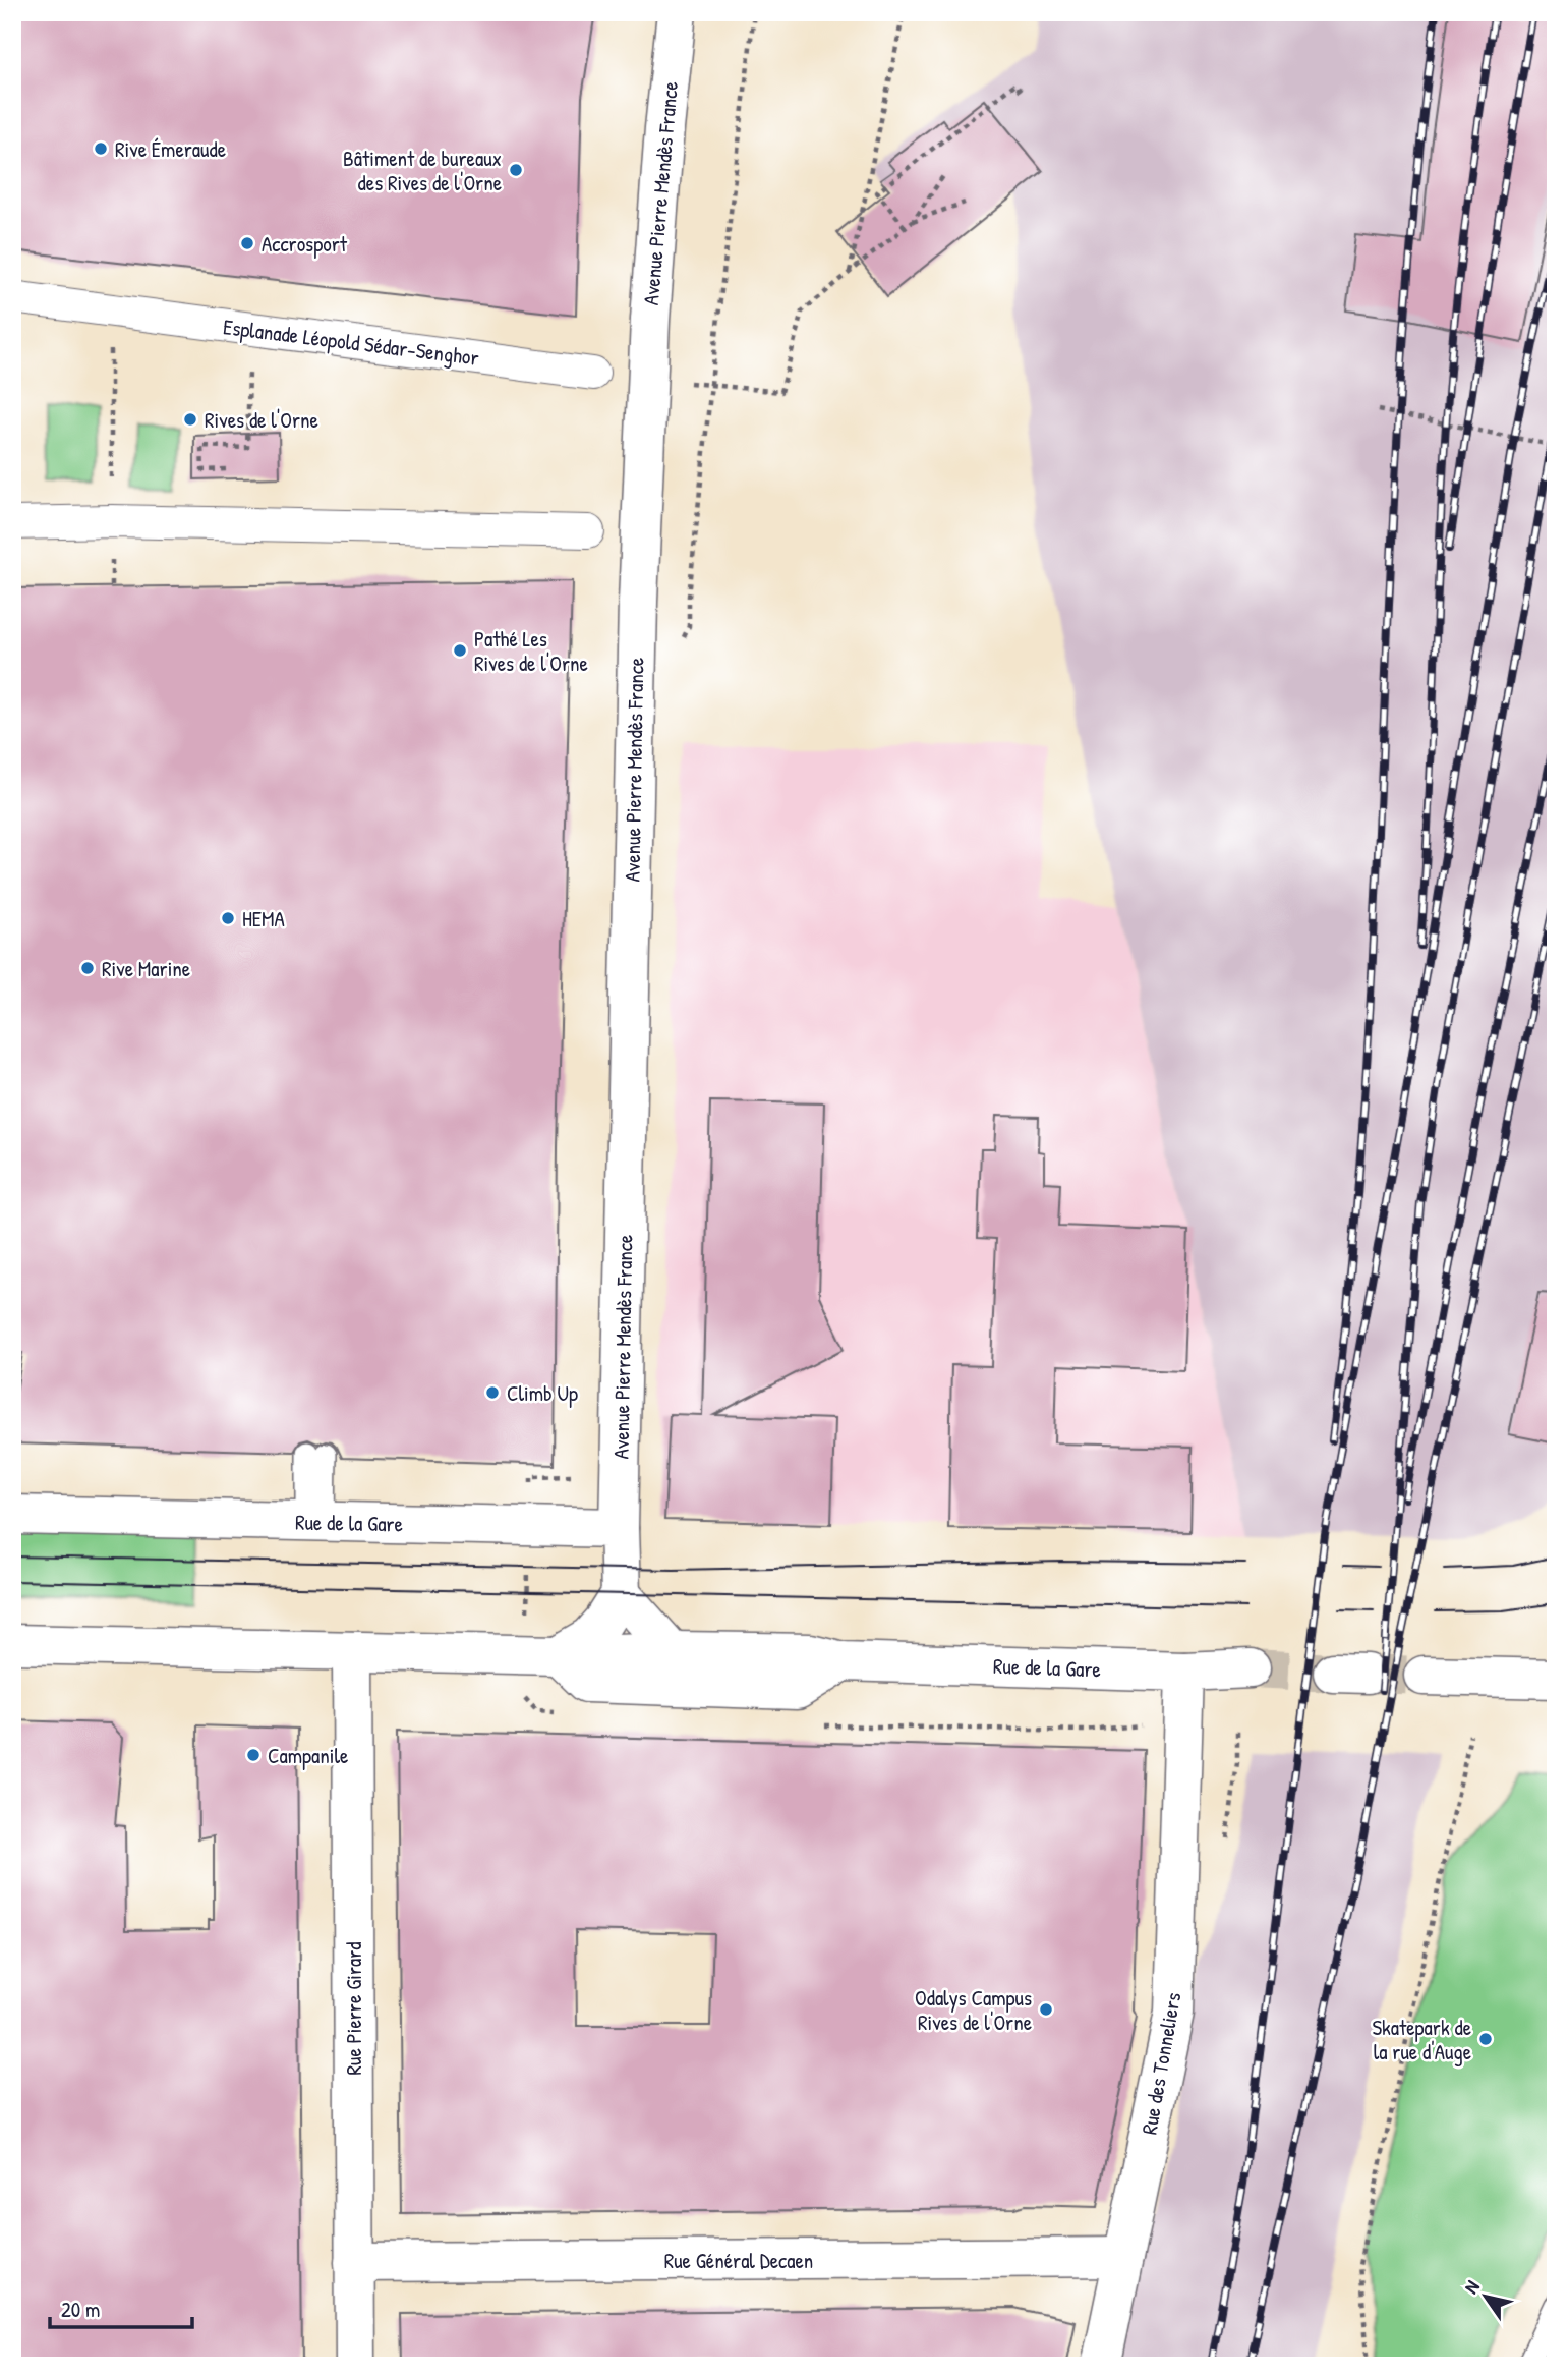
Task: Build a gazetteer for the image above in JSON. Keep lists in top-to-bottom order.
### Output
{
  "streets": {
    "street": [
      "Avenue Pierre Mendès France",
      "Esplanade Léopold Sédar-Senghor",
      "Rue de la Gare",
      "Rue Pierre Girard",
      "Rue des Tonneliers",
      "Rue Général Decaen"
    ]
  },
  "crossings": [
    ["Avenue Pierre Mendès France", "Rue de la Gare"],
    ["Rue de la Gare", "Rue Pierre Girard"],
    ["Rue de la Gare", "Rue des Tonneliers"],
    ["Rue Pierre Girard", "Rue Général Decaen"],
    ["Rue des Tonneliers", "Rue Général Decaen"]
  ],
  "places": [
    "Rive Émeraude",
    "Bâtiment de bureaux des Rives de l'Orne",
    "Accrosport",
    "Rives de l'Orne",
    "Pathé Les Rives de l'Orne",
    "HEMA",
    "Rive Marine",
    "Climb Up",
    "Campanile",
    "Odalys Campus Rives de l'Orne",
    "Skatepark de la rue d'Auge"
  ],
  "scale_bar": "20 m",
  "north": "top left"
}
